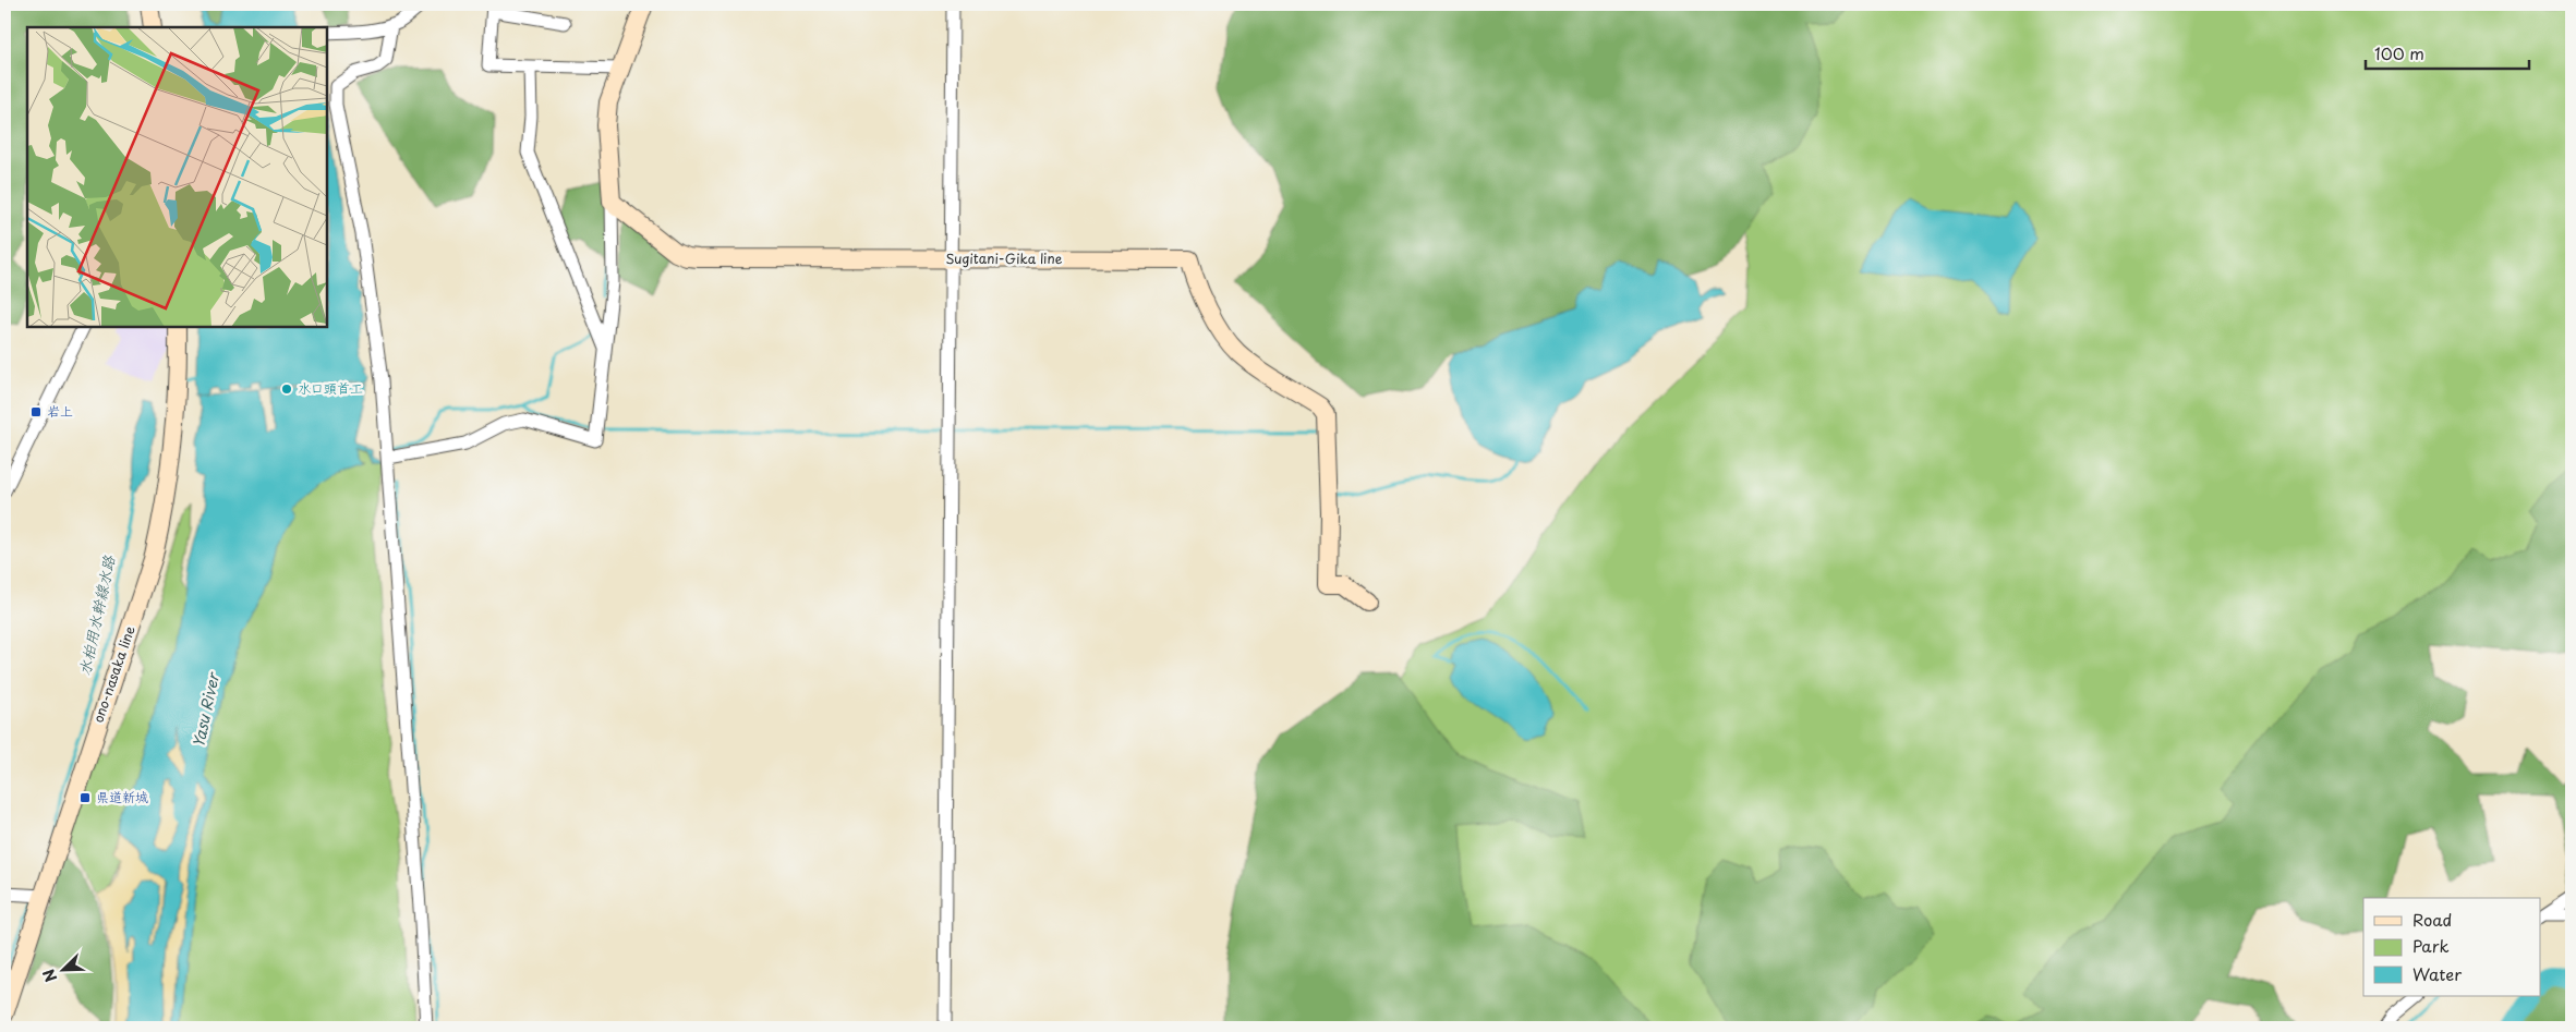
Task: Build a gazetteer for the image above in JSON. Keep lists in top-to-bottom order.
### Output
{
  "streets": {
    "main road": ["Sugitani-Gika line", "ono-nasaka line"]
  },
  "water": ["水柏用水幹線水路", "Yasu River"],
  "places": {
    "other": ["水口頭首工"],
    "transit": ["岩上", "県道新城"]
  },
  "legend": ["Road", "Park", "Water"],
  "scale_bar": "100 m",
  "north": "bottom left"
}
